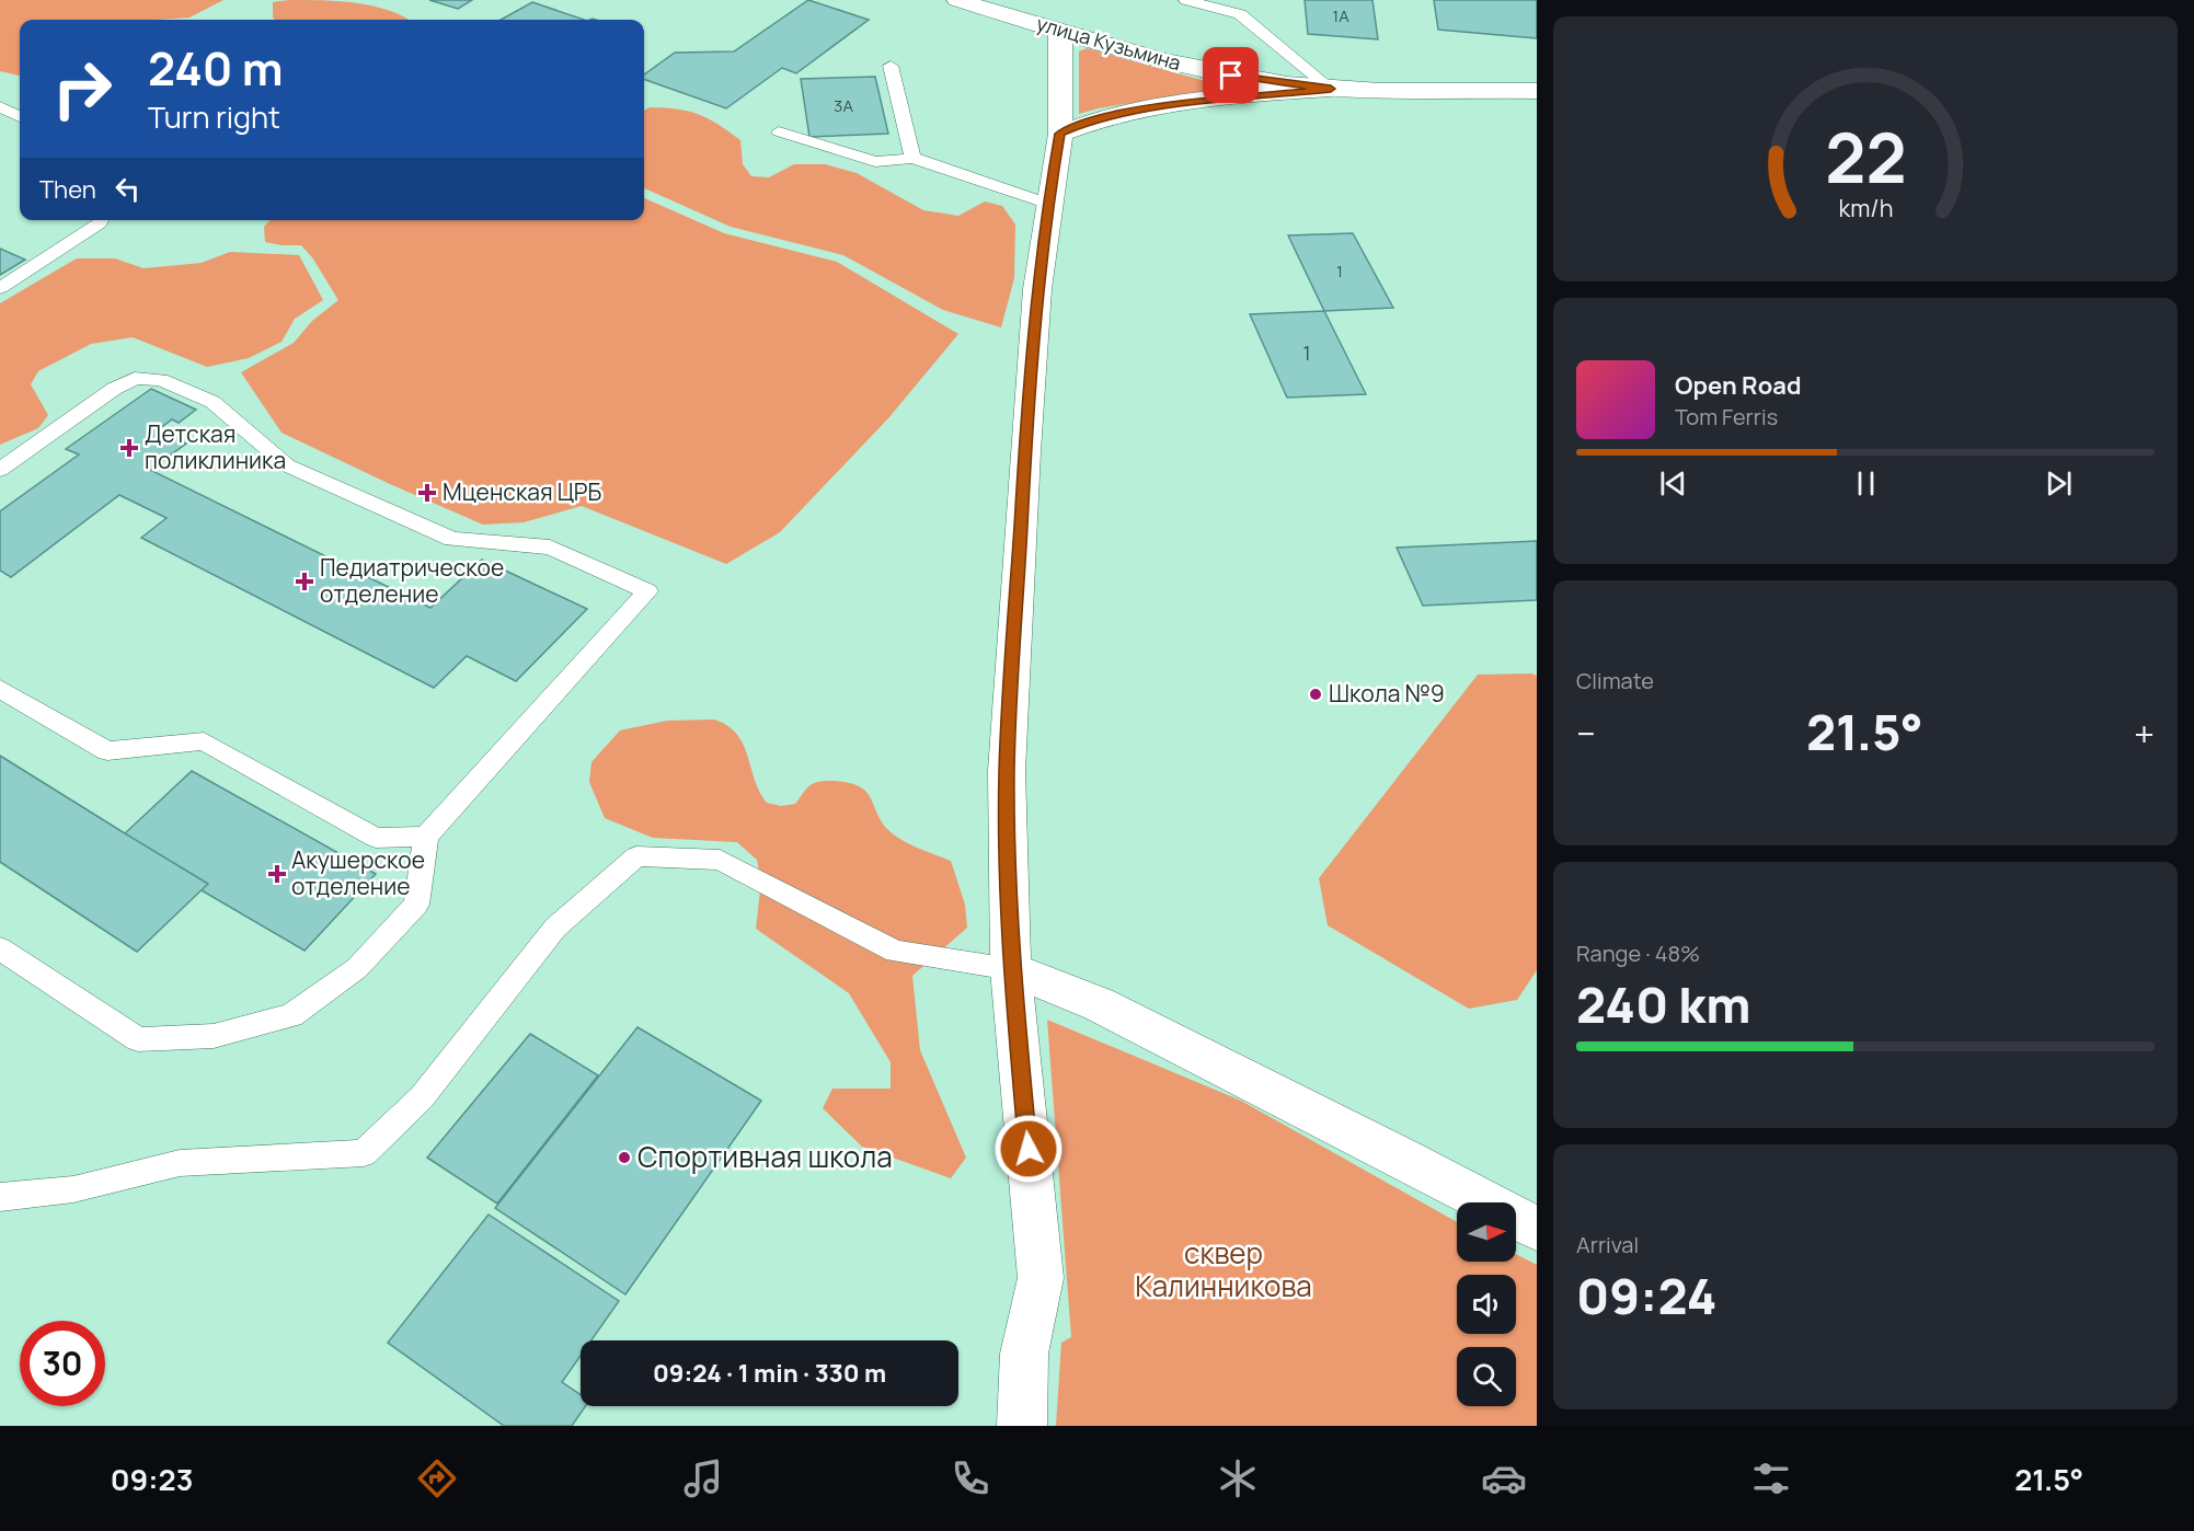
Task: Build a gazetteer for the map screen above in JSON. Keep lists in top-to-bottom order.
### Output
{
  "streets": {
    "street": ["улица Кузьмина"]
  },
  "parks": ["сквер Калинникова"],
  "places": {
    "health": [
      "Детская поликлиника",
      "Мценская ЦРБ",
      "Педиатрическое отделение",
      "Акушерское отделение"
    ],
    "other": ["Школа №9", "Спортивная школа"]
  },
  "house_numbers": [
    "1А",
    "3А",
    "1",
    "1"
  ],
  "north": "right",
  "page": {
    "turn": ["240 m", "Turn right"],
    "then": "Then",
    "song": ["Open Road", "Tom Ferris"],
    "tile": [
      "Climate",
      ["Range · 48%", "240 km"],
      ["Arrival", "09:24"]
    ],
    "heat": ["−", "21.5°", "+"],
    "limit": "30",
    "trip": "09:24 · 1 min · 330 m",
    "tabs": ["09:23", "21.5°"],
    "gauge": ["22", "km/h"]
  }
}
